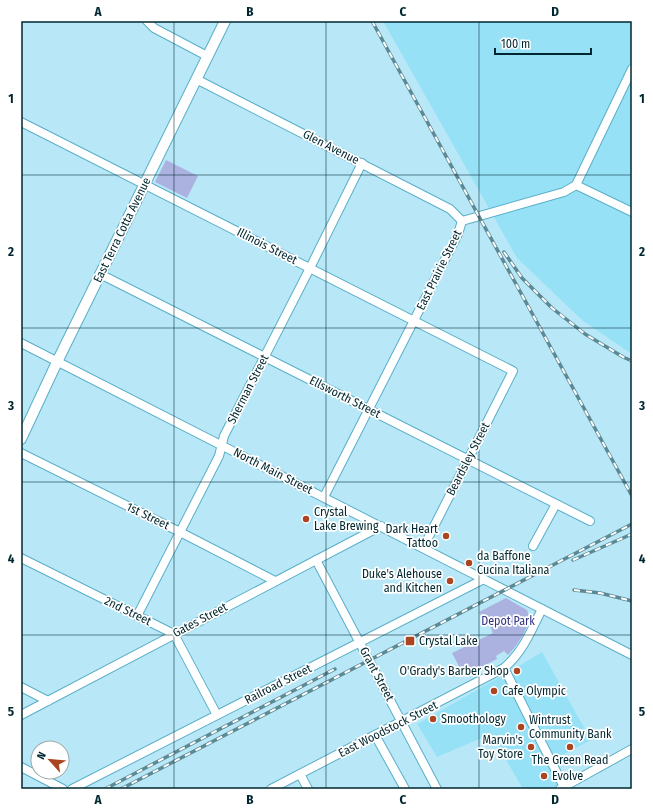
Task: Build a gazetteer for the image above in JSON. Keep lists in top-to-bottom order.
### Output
{
  "streets": {
    "main road": ["East Terra Cotta Avenue"],
    "street": [
      "Glen Avenue",
      "Illinois Street",
      "East Prairie Street",
      "Sherman Street",
      "Ellsworth Street",
      "Beardsley Street",
      "North Main Street",
      "1st Street",
      "2nd Street",
      "Gates Street",
      "Grant Street",
      "Railroad Street",
      "East Woodstock Street"
    ]
  },
  "crossings": [
    ["Glen Avenue", "East Terra Cotta Avenue"],
    ["Glen Avenue", "East Prairie Street"],
    ["Glen Avenue", "Sherman Street"],
    ["East Terra Cotta Avenue", "Illinois Street"],
    ["East Terra Cotta Avenue", "Ellsworth Street"],
    ["East Terra Cotta Avenue", "North Main Street"],
    ["Illinois Street", "East Prairie Street"],
    ["Illinois Street", "Sherman Street"],
    ["Illinois Street", "Beardsley Street"],
    ["East Prairie Street", "Ellsworth Street"],
    ["East Prairie Street", "North Main Street"],
    ["Sherman Street", "Ellsworth Street"],
    ["Sherman Street", "North Main Street"],
    ["Sherman Street", "1st Street"],
    ["Sherman Street", "2nd Street"],
    ["Ellsworth Street", "Beardsley Street"],
    ["Beardsley Street", "North Main Street"],
    ["North Main Street", "Gates Street"],
    ["North Main Street", "Railroad Street"],
    ["North Main Street", "East Woodstock Street"],
    ["1st Street", "Gates Street"],
    ["2nd Street", "Gates Street"],
    ["Gates Street", "Grant Street"],
    ["Grant Street", "Railroad Street"],
    ["Grant Street", "East Woodstock Street"]
  ],
  "parks": ["Depot Park"],
  "places": {
    "other": [
      "Crystal Lake Brewing",
      "Dark Heart Tattoo",
      "da Baffone Cucina Italiana",
      "Duke's Alehouse and Kitchen",
      "O'Grady's Barber Shop",
      "Cafe Olympic",
      "Smoothology",
      "Wintrust Community Bank",
      "Marvin's Toy Store",
      "The Green Read",
      "Evolve"
    ],
    "transit": ["Crystal Lake"]
  },
  "scale_bar": "100 m",
  "north": "top left",
  "grid": {
    "columns": [
      "A",
      "B",
      "C",
      "D"
    ],
    "rows": [
      "1",
      "2",
      "3",
      "4",
      "5"
    ]
  }
}
